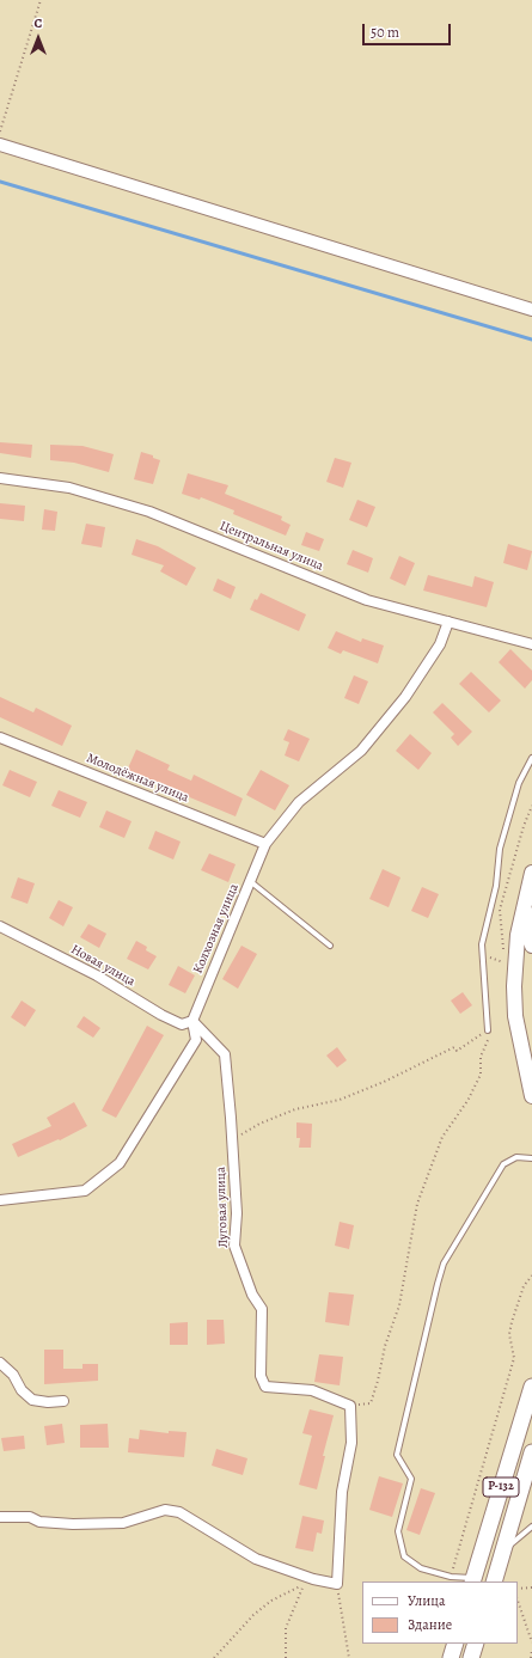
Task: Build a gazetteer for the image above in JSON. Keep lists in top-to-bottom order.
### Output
{
  "streets": {
    "main road": ["Р-132"],
    "street": [
      "Центральная улица",
      "Молодёжная улица",
      "Колхозная улица",
      "Новая улица",
      "Луговая улица"
    ]
  },
  "crossings": [
    ["Центральная улица", "Колхозная улица"],
    ["Молодёжная улица", "Колхозная улица"],
    ["Колхозная улица", "Новая улица"],
    ["Колхозная улица", "Луговая улица"],
    ["Новая улица", "Луговая улица"]
  ],
  "legend": ["Улица", "Здание"],
  "scale_bar": "50 m",
  "north": "top"
}
